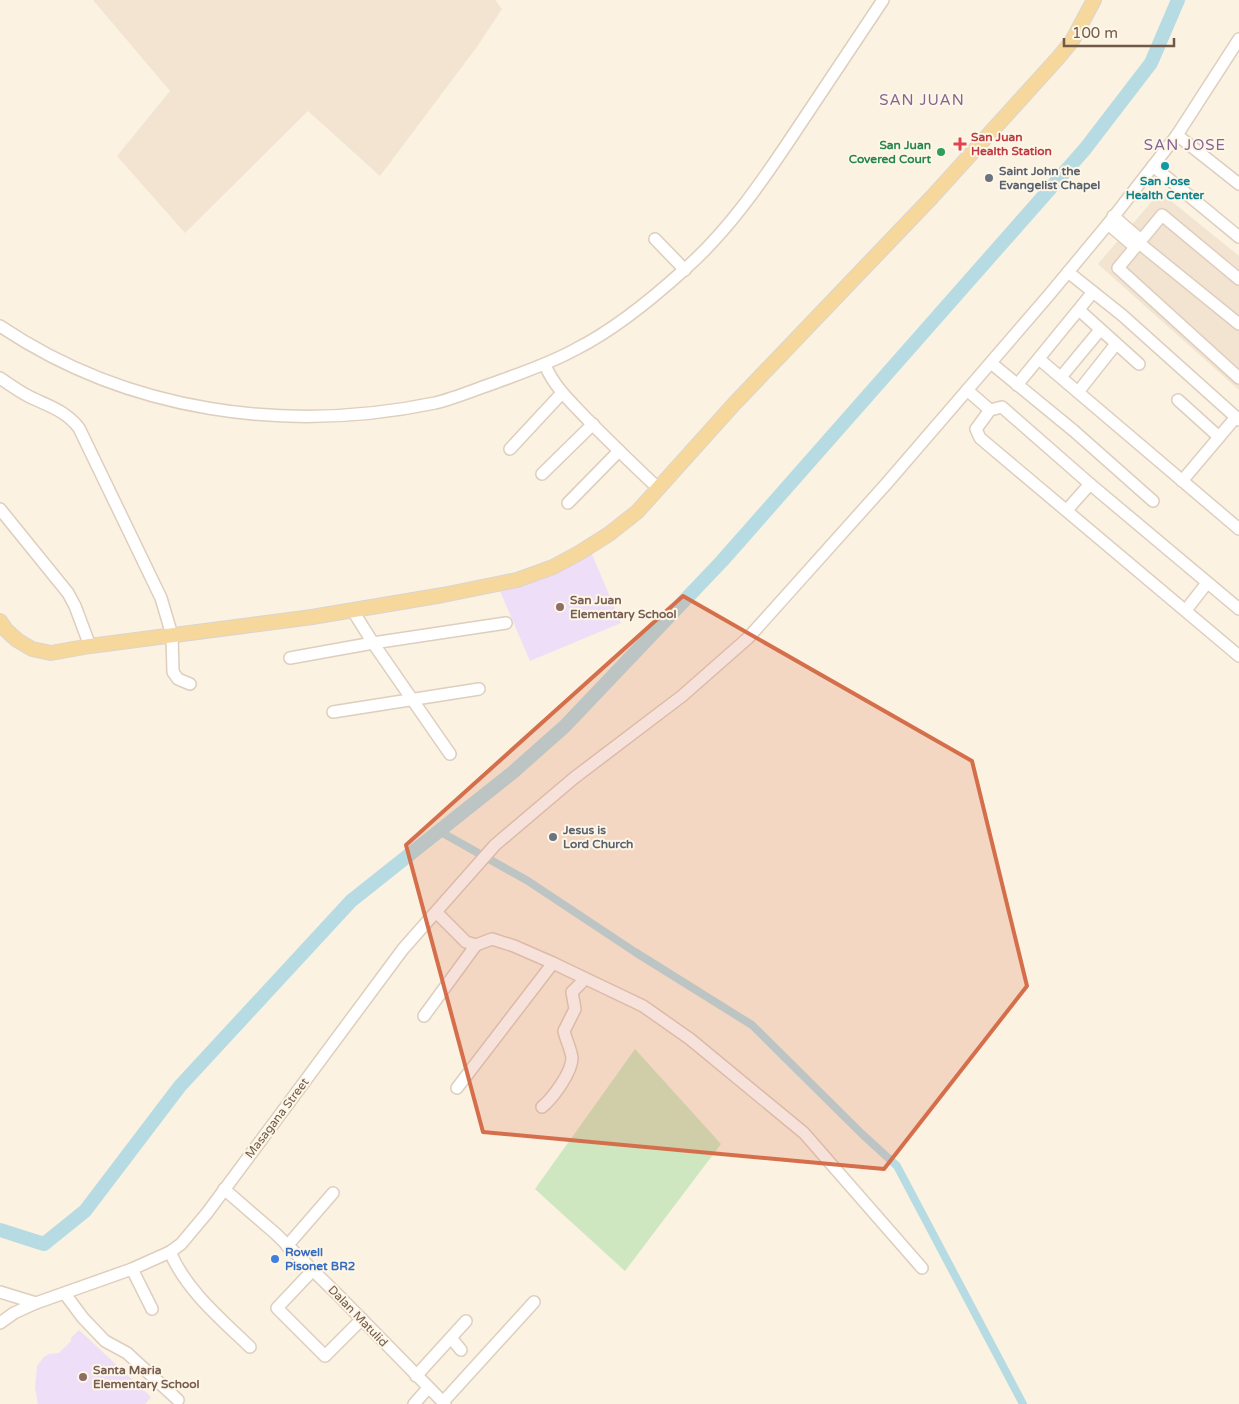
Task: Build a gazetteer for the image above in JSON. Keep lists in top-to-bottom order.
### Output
{
  "streets": {
    "street": ["Masagana Street", "Dalan Matulid"]
  },
  "crossings": [
    ["Masagana Street", "Dalan Matulid"]
  ],
  "districts": ["SAN JUAN", "SAN JOSE"],
  "places": {
    "health": ["San Juan Health Station"],
    "other": [
      "San Juan Covered Court",
      "San Jose Health Center",
      "Saint John the Evangelist Chapel",
      "San Juan Elementary School",
      "Jesus is Lord Church",
      "Rowell Pisonet BR2",
      "Santa Maria Elementary School"
    ]
  },
  "scale_bar": "100 m"
}
